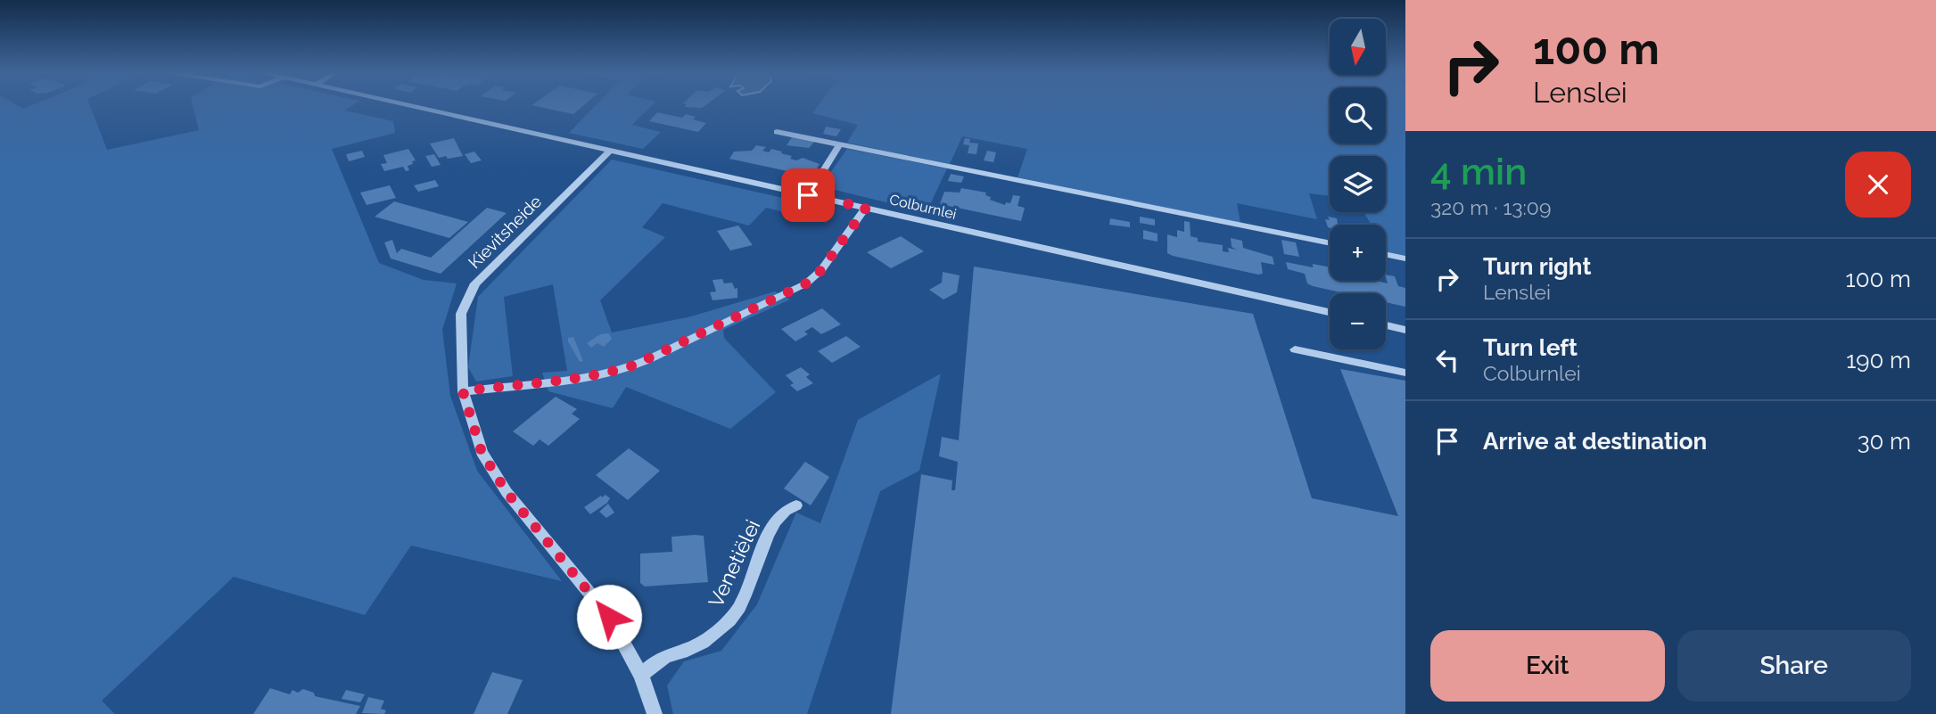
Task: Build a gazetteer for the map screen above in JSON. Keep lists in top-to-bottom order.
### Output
{
  "streets": {
    "street": ["Colburnlei", "Kievitsheide", "Venetiëlei"]
  },
  "crossings": [
    ["Colburnlei", "Kievitsheide"],
    ["Kievitsheide", "Venetiëlei"]
  ],
  "north": "bottom",
  "page": {
    "turn": ["100 m", "Lenslei"],
    "map_buttons": ["+", "−"],
    "heading": ["4 min", "320 m · 13:09"],
    "list": [
      {
        "name": "Turn right",
        "note": "Lenslei",
        "value": "100 m"
      },
      {
        "name": "Turn left",
        "note": "Colburnlei",
        "value": "190 m"
      },
      {
        "name": "Arrive at destination",
        "value": "30 m"
      }
    ],
    "buttons": ["Exit", "Share"]
  }
}
